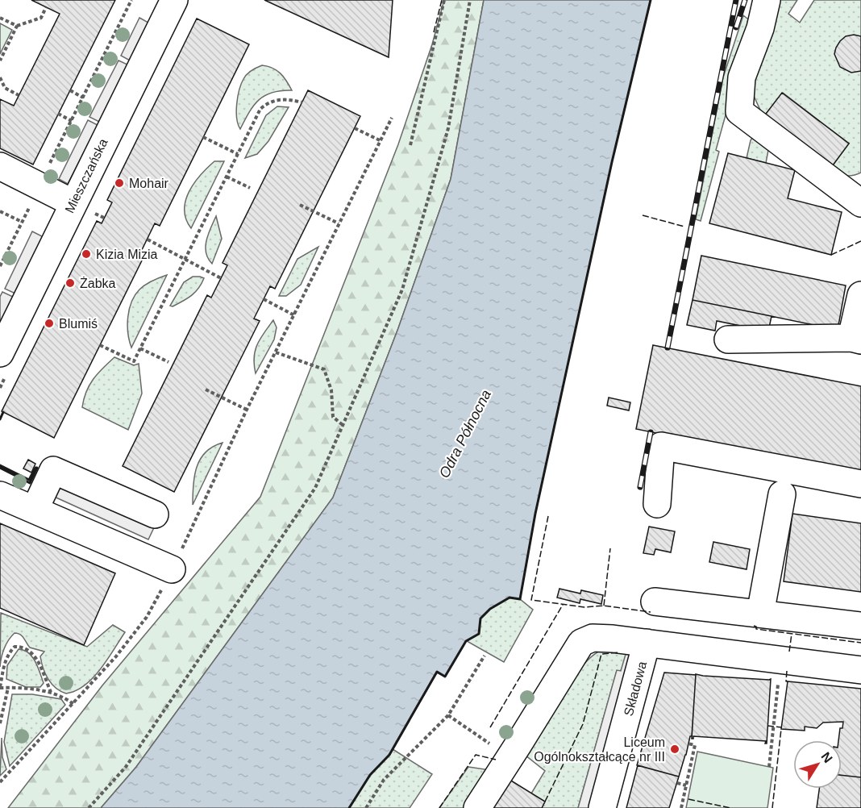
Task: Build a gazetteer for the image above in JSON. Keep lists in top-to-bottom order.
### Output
{
  "streets": {
    "street": ["Mieszczańska", "Składowa"]
  },
  "water": ["Odra Północna"],
  "places": [
    "Mohair",
    "Kizia Mizia",
    "Żabka",
    "Blumiś",
    "Liceum Ogólnokształcące nr III"
  ],
  "north": "top right"
}
